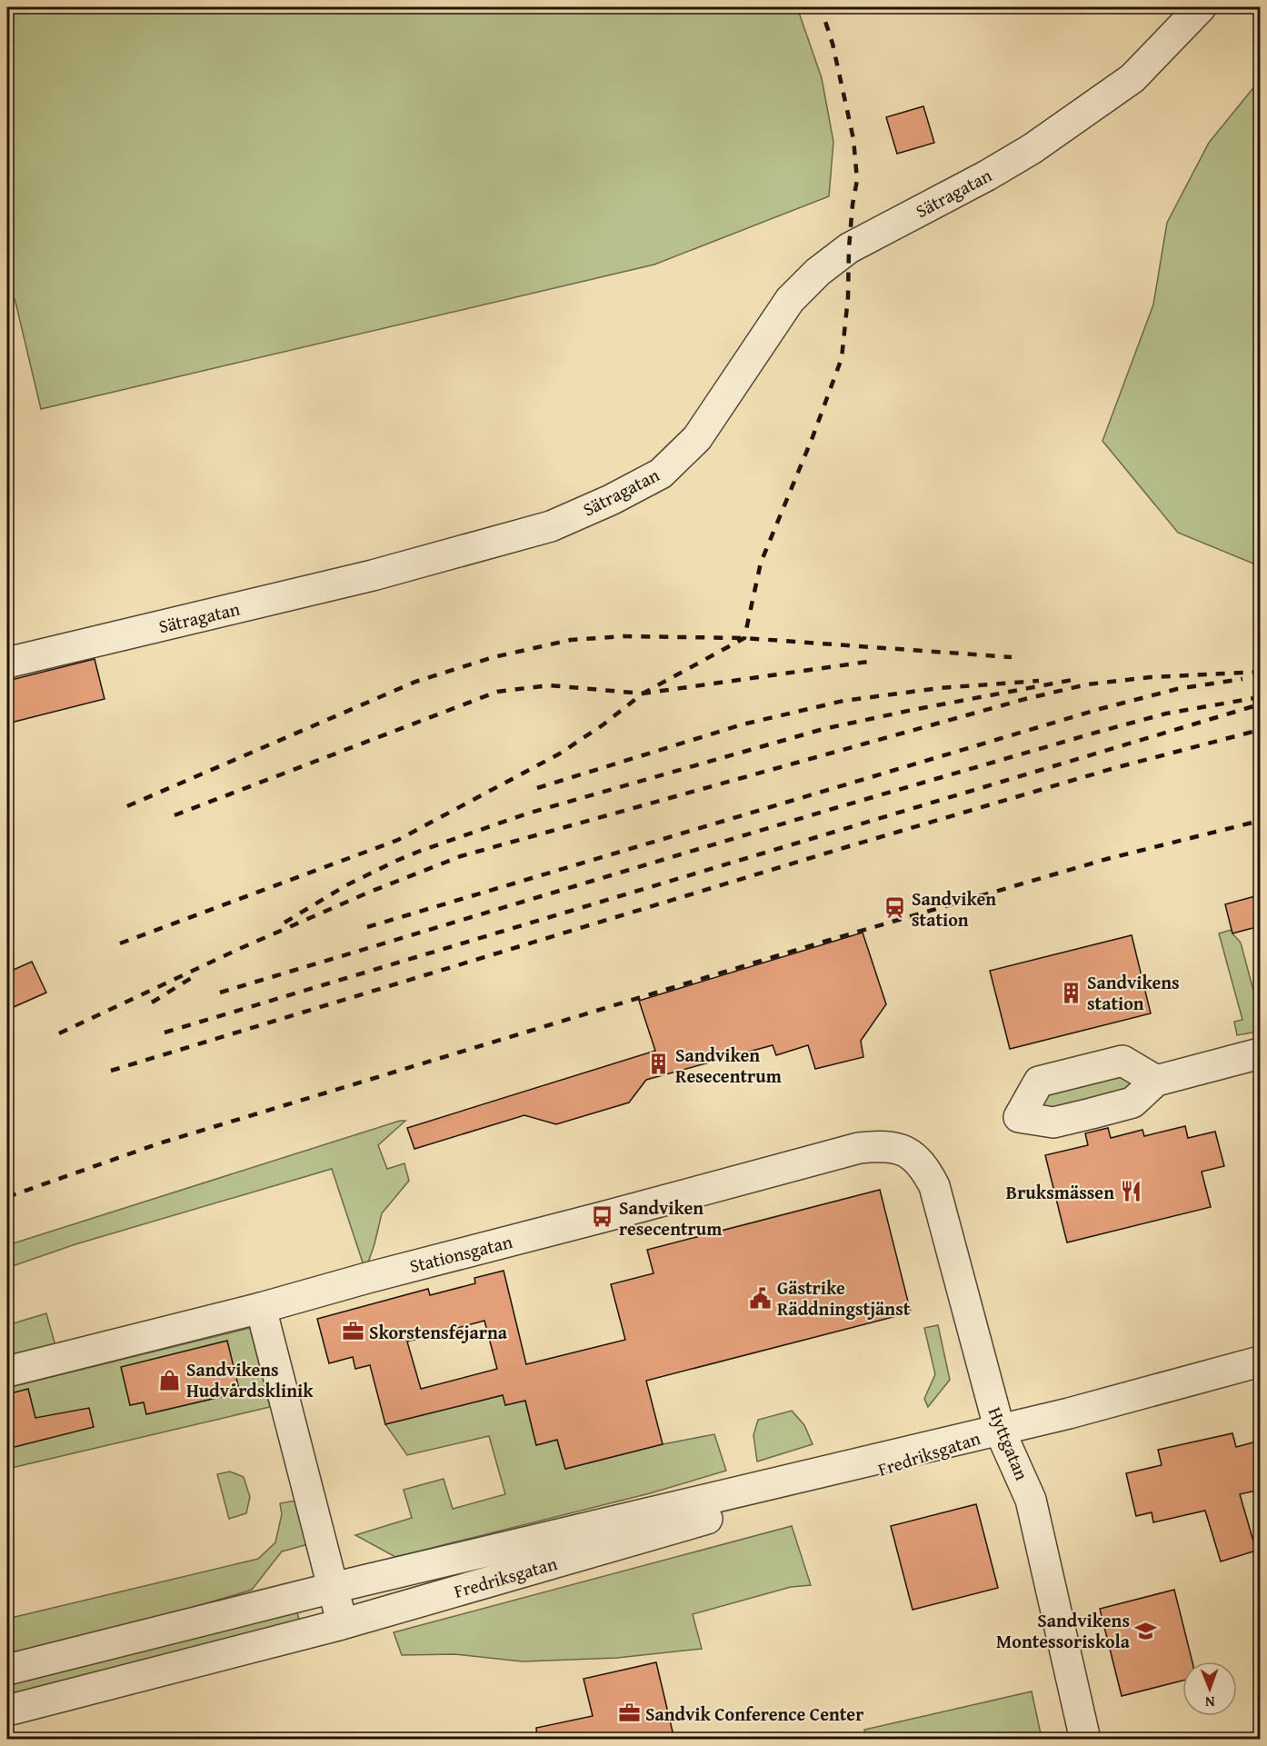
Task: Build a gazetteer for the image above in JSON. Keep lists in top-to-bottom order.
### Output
{
  "streets": {
    "street": [
      "Sätragatan",
      "Stationsgatan",
      "Hyttgatan",
      "Fredriksgatan"
    ]
  },
  "crossings": [
    ["Stationsgatan", "Hyttgatan"],
    ["Hyttgatan", "Fredriksgatan"]
  ],
  "places": {
    "station": ["Sandviken station"],
    "building": ["Sandvikens station", "Sandviken Resecentrum"],
    "restaurant": ["Bruksmässen"],
    "bus stop": ["Sandviken resecentrum"],
    "public building": ["Gästrike Räddningstjänst"],
    "office": ["Skorstensfejarna", "Sandvik Conference Center"],
    "shop": ["Sandvikens Hudvårdsklinik"],
    "school or university": ["Sandvikens Montessoriskola"]
  },
  "north": "bottom"
}
